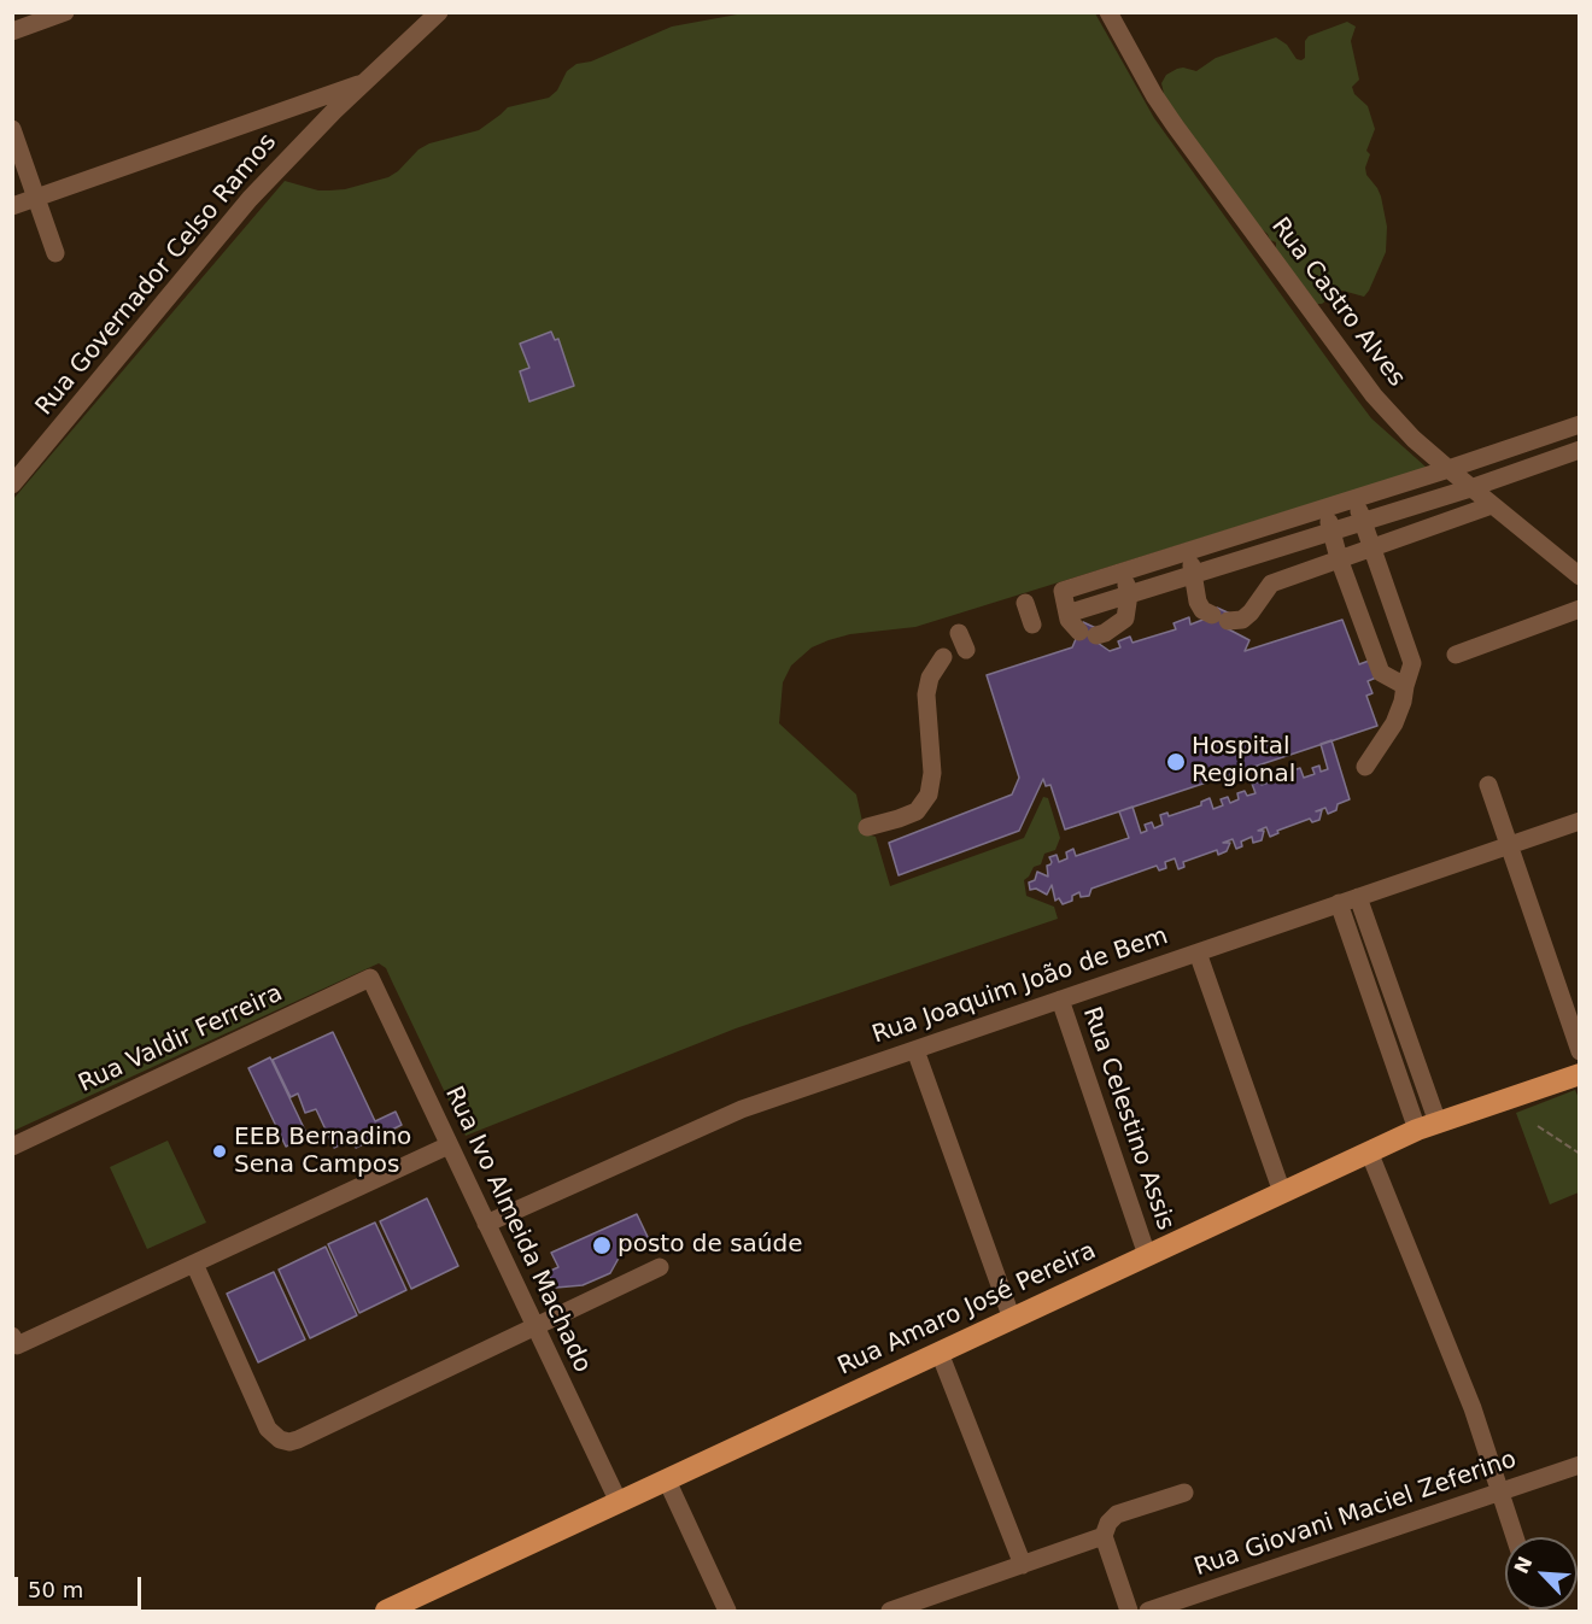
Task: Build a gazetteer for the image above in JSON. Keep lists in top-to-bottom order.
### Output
{
  "streets": {
    "main road": ["Rua Amaro José Pereira"],
    "street": [
      "Rua Governador Celso Ramos",
      "Rua Castro Alves",
      "Rua Joaquim João de Bem",
      "Rua Valdir Ferreira",
      "Rua Celestino Assis",
      "Rua Ivo Almeida Machado",
      "Rua Giovani Maciel Zeferino"
    ]
  },
  "crossings": [
    ["Rua Joaquim João de Bem", "Rua Celestino Assis"],
    ["Rua Joaquim João de Bem", "Rua Ivo Almeida Machado"],
    ["Rua Valdir Ferreira", "Rua Ivo Almeida Machado"],
    ["Rua Celestino Assis", "Rua Amaro José Pereira"],
    ["Rua Ivo Almeida Machado", "Rua Amaro José Pereira"]
  ],
  "places": ["Hospital Regional", "EEB Bernadino Sena Campos", "posto de saúde"],
  "scale_bar": "50 m",
  "north": "top left"
}
